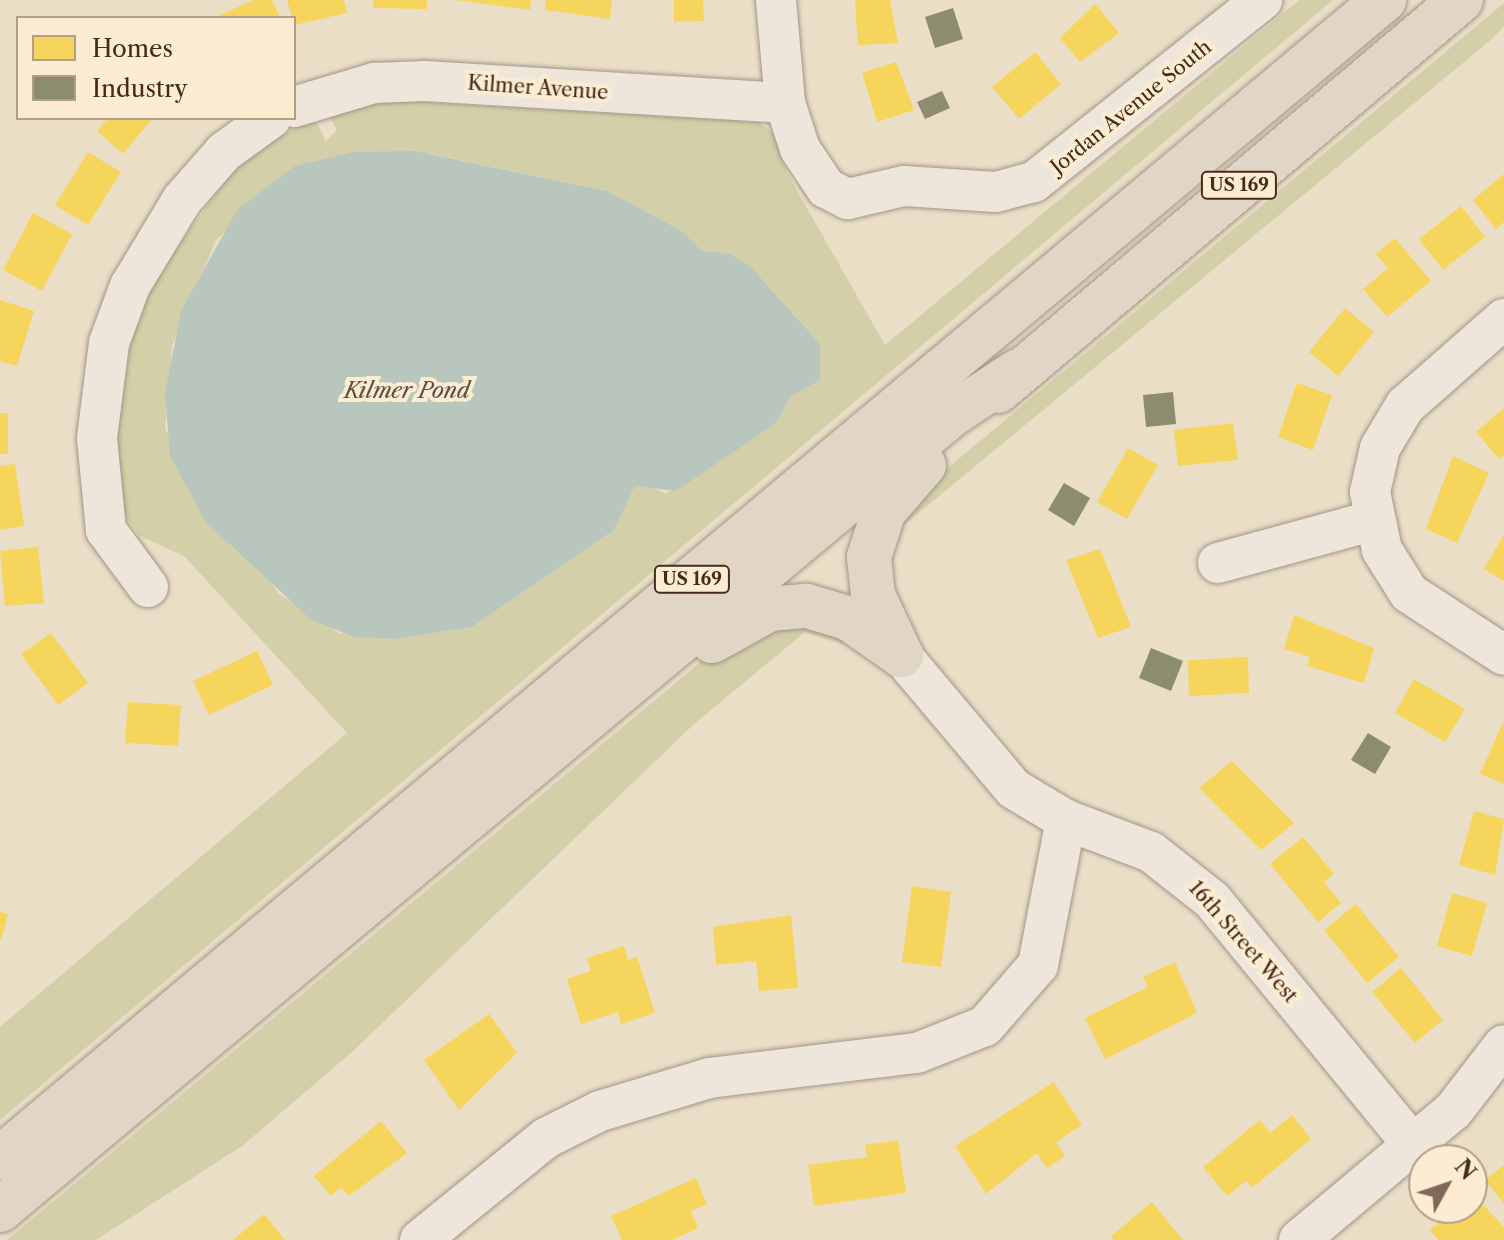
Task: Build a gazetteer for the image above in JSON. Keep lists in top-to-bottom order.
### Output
{
  "streets": {
    "highway": ["US 169"],
    "street": ["Kilmer Avenue", "Jordan Avenue South", "16th Street West"]
  },
  "crossings": [
    ["Kilmer Avenue", "Jordan Avenue South"]
  ],
  "water": ["Kilmer Pond"],
  "legend": ["Homes", "Industry"],
  "north": "top right"
}
